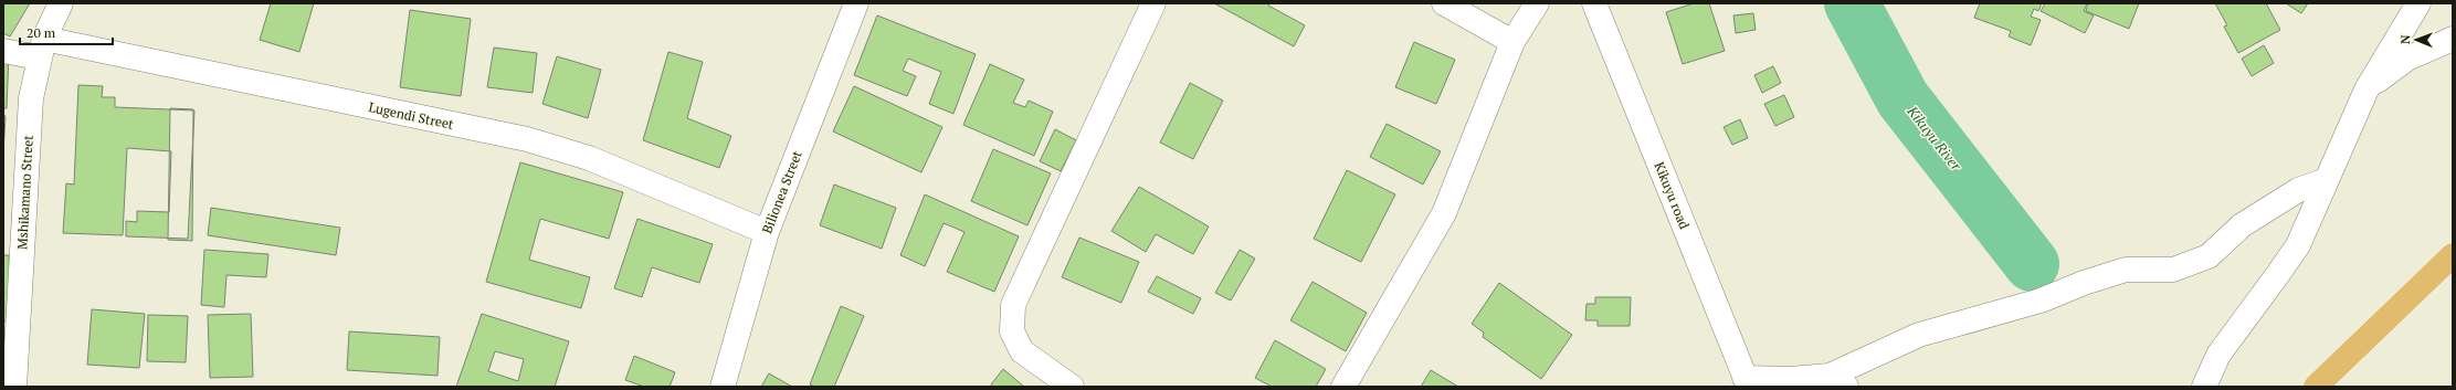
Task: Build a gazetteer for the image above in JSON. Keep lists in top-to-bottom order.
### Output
{
  "streets": {
    "street": [
      "Lugendi Street",
      "Mshikamano Street",
      "Bilionea Street",
      "Kikuyu road"
    ]
  },
  "crossings": [
    ["Lugendi Street", "Mshikamano Street"],
    ["Lugendi Street", "Bilionea Street"]
  ],
  "water": ["Kikuyu River"],
  "scale_bar": "20 m",
  "north": "left"
}
